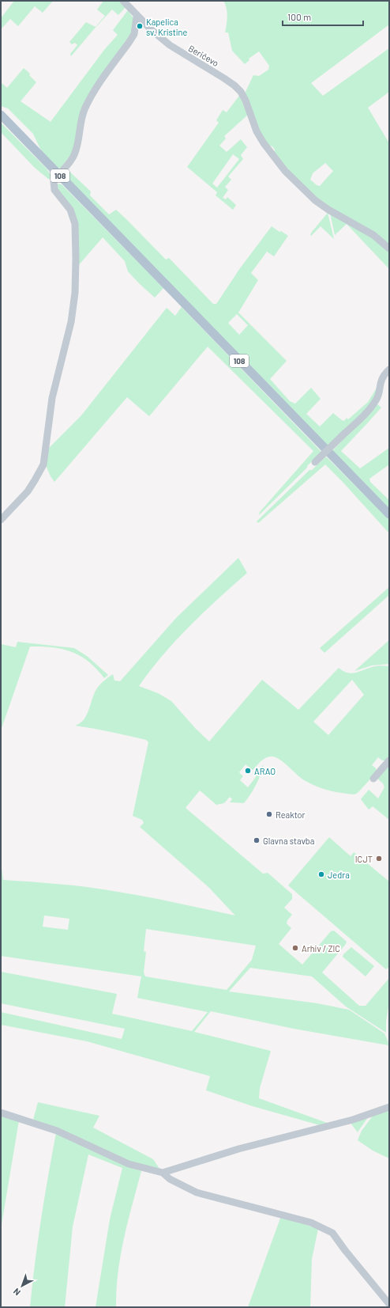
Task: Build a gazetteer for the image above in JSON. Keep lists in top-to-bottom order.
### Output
{
  "streets": {
    "main road": ["108"],
    "street": ["Beričevo"]
  },
  "places": [
    "Kapelica sv. Kristine",
    "ARAO",
    "Reaktor",
    "Glavna stavba",
    "ICJT",
    "Jedra",
    "Arhiv / ZIC"
  ],
  "scale_bar": "100 m",
  "north": "bottom left"
}
